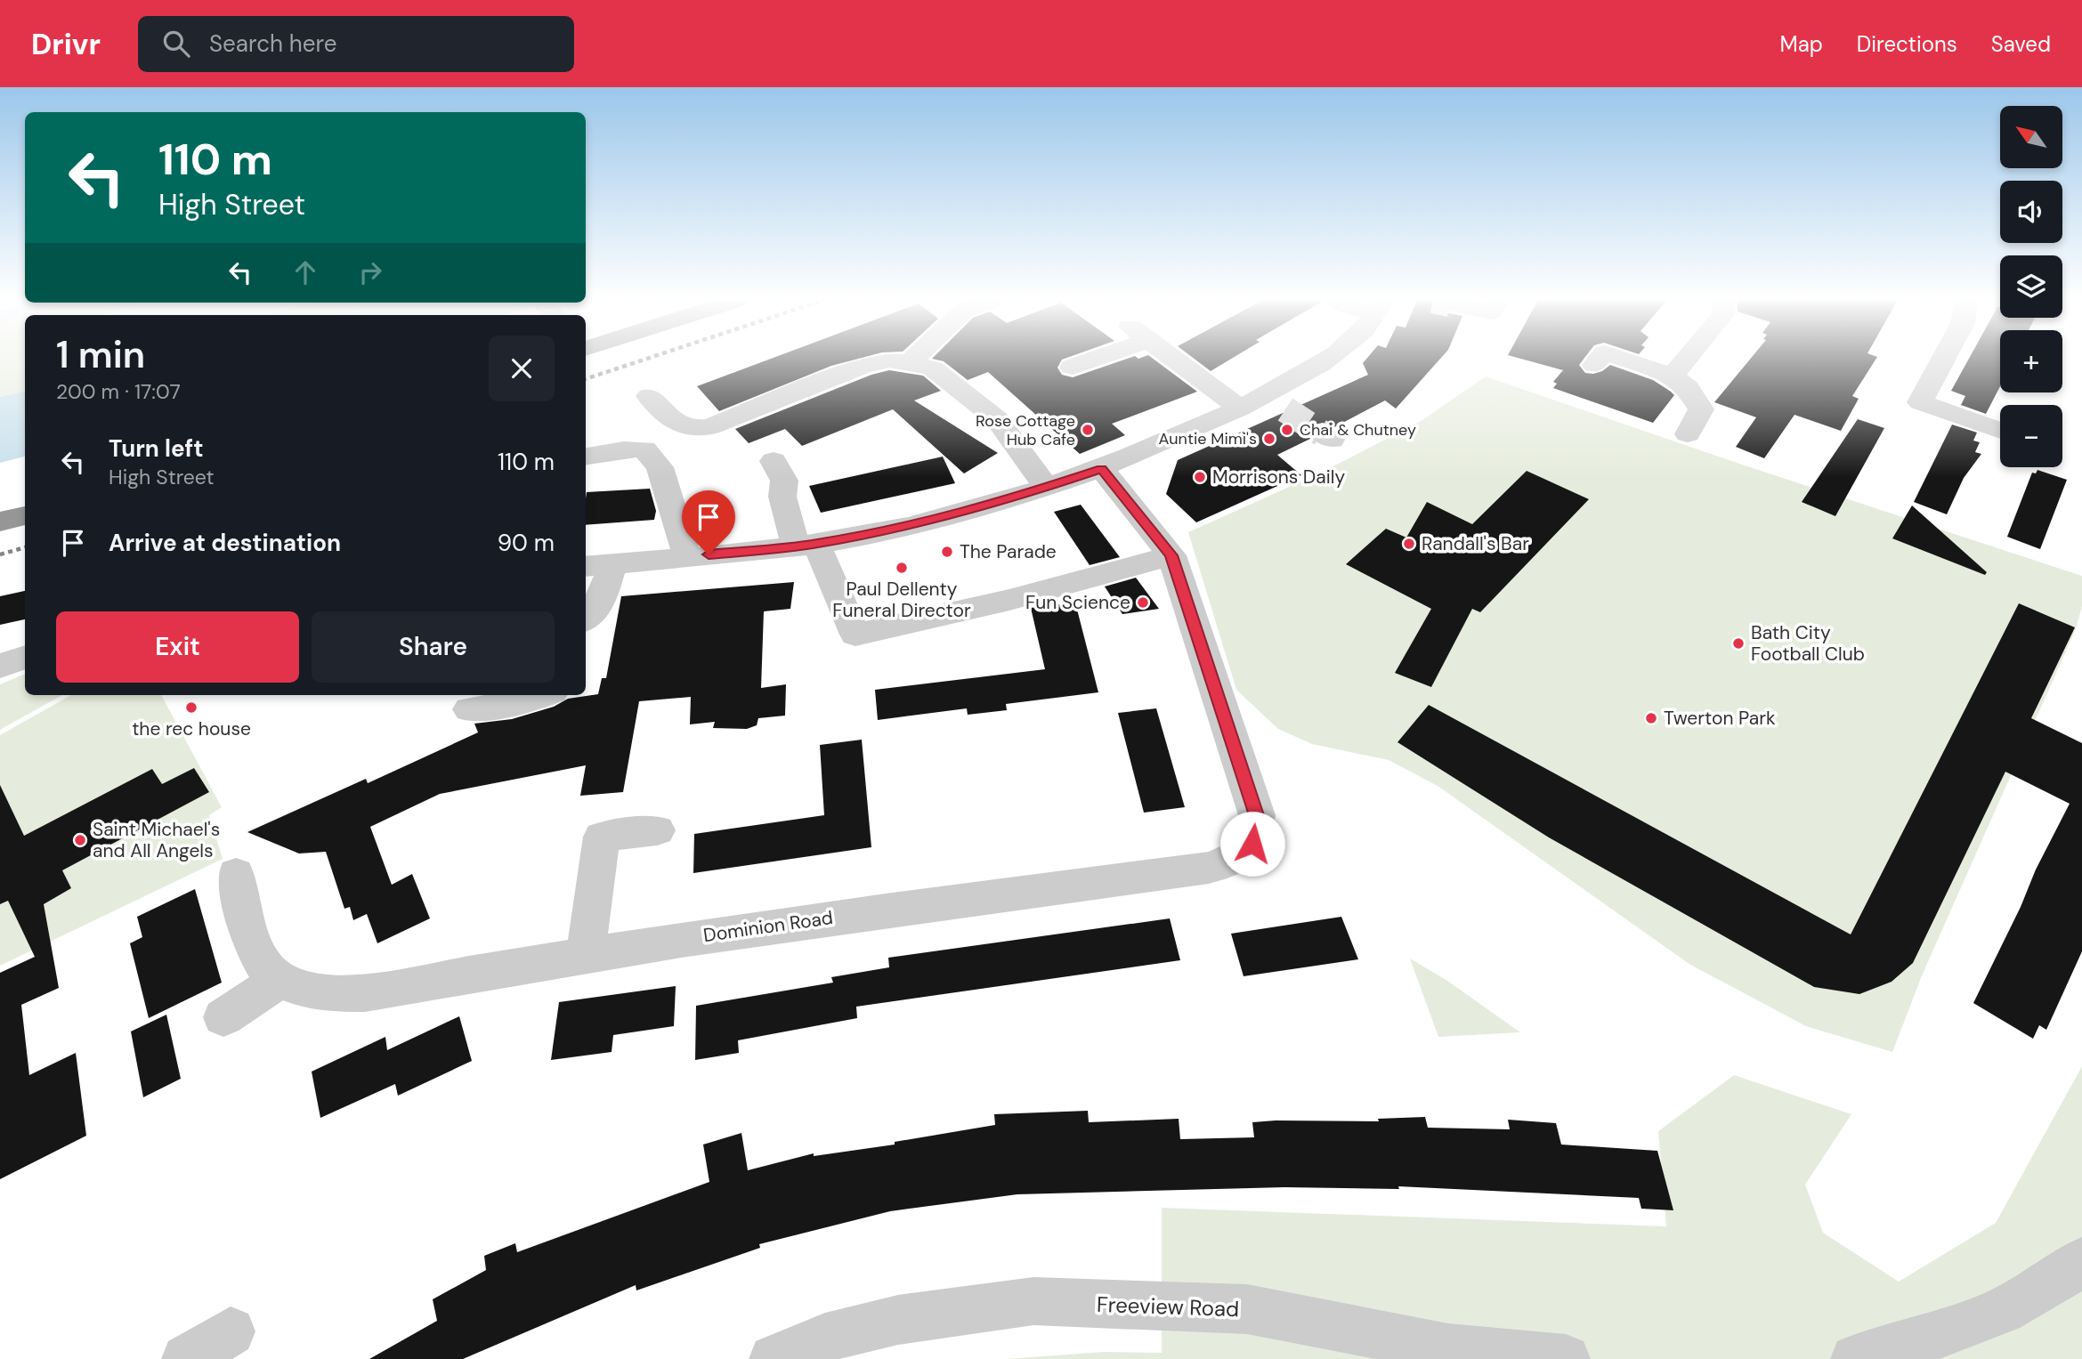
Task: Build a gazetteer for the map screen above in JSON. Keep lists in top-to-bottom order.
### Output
{
  "streets": {
    "street": ["Dominion Road", "Freeview Road"]
  },
  "places": [
    "Rose Cottage Hub Cafe",
    "Chai & Chutney",
    "Auntie Mimi's",
    "Morrisons Daily",
    "Randall's Bar",
    "The Parade",
    "Paul Dellenty Funeral Director",
    "Fun Science",
    "Bath City Football Club",
    "the rec house",
    "Twerton Park",
    "Saint Michael's and All Angels"
  ],
  "north": "top left",
  "page": {
    "header": "Drivr",
    "search": "Search here",
    "nav": ["Map", "Directions", "Saved"],
    "map_buttons": ["+", "−"],
    "turn": ["110 m", "High Street"],
    "heading": ["1 min", "200 m · 17:07"],
    "list": [
      {
        "name": "Turn left",
        "note": "High Street",
        "value": "110 m"
      },
      {
        "name": "Arrive at destination",
        "value": "90 m"
      }
    ],
    "buttons": ["Exit", "Share"]
  }
}
